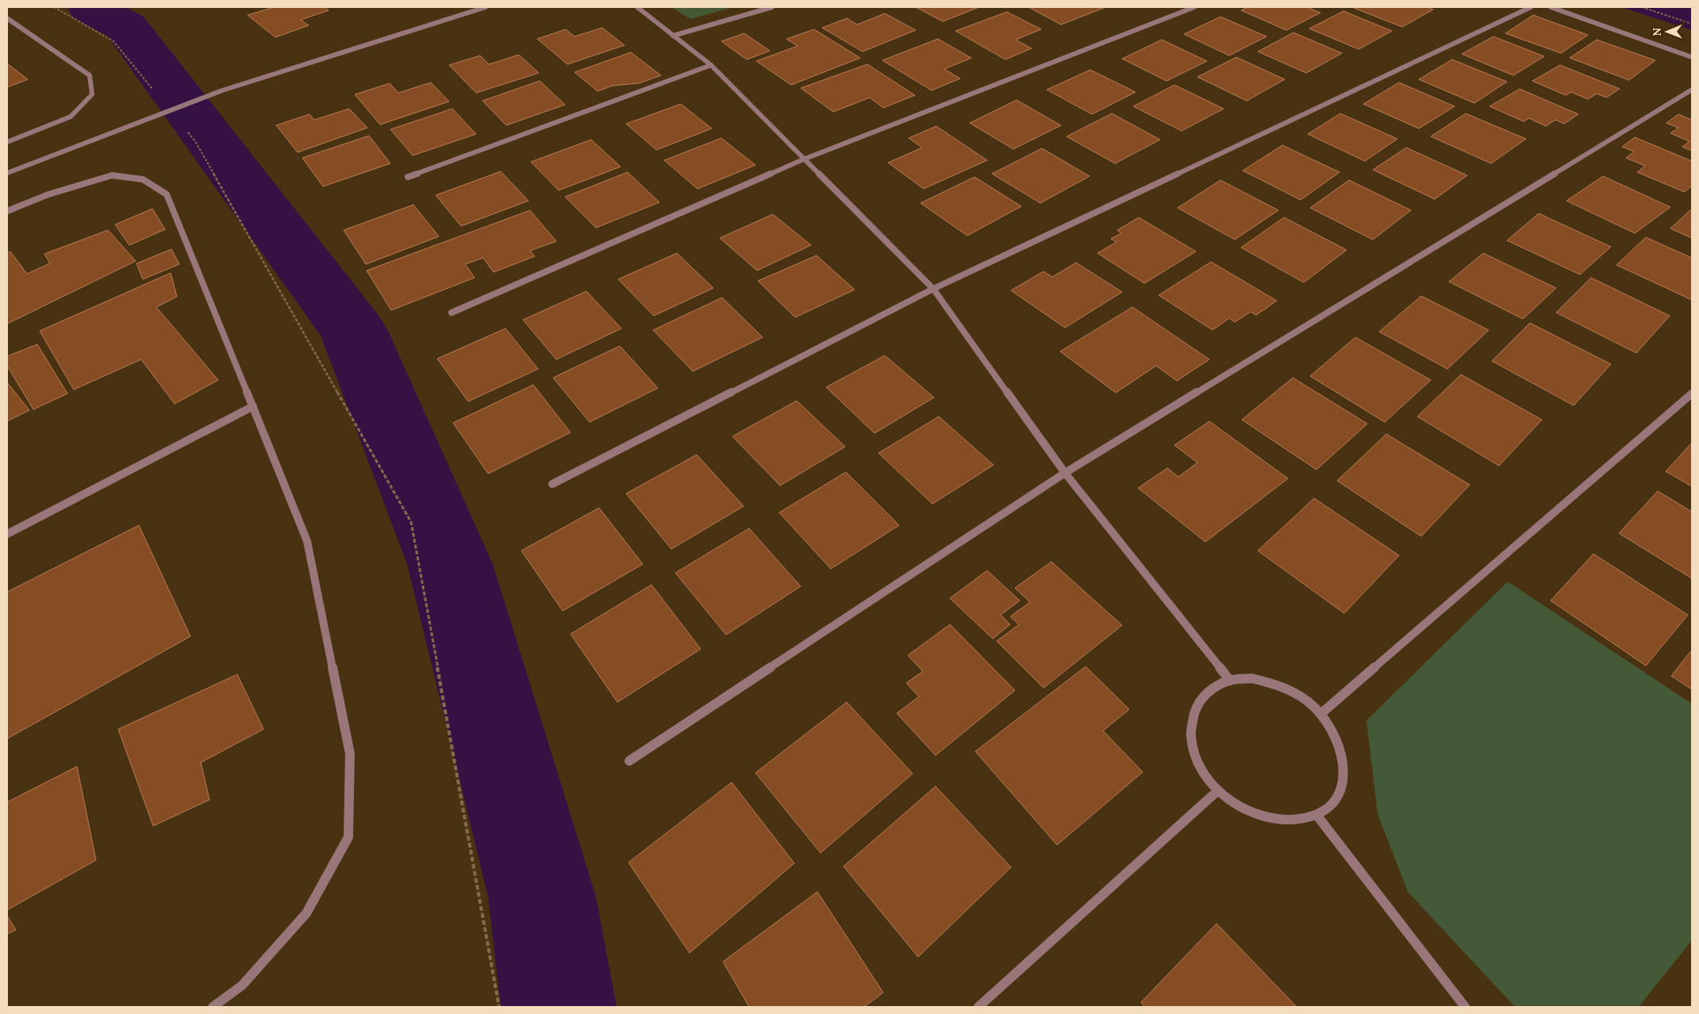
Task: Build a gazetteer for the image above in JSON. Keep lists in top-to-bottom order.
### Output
{
  "north": "left"
}
